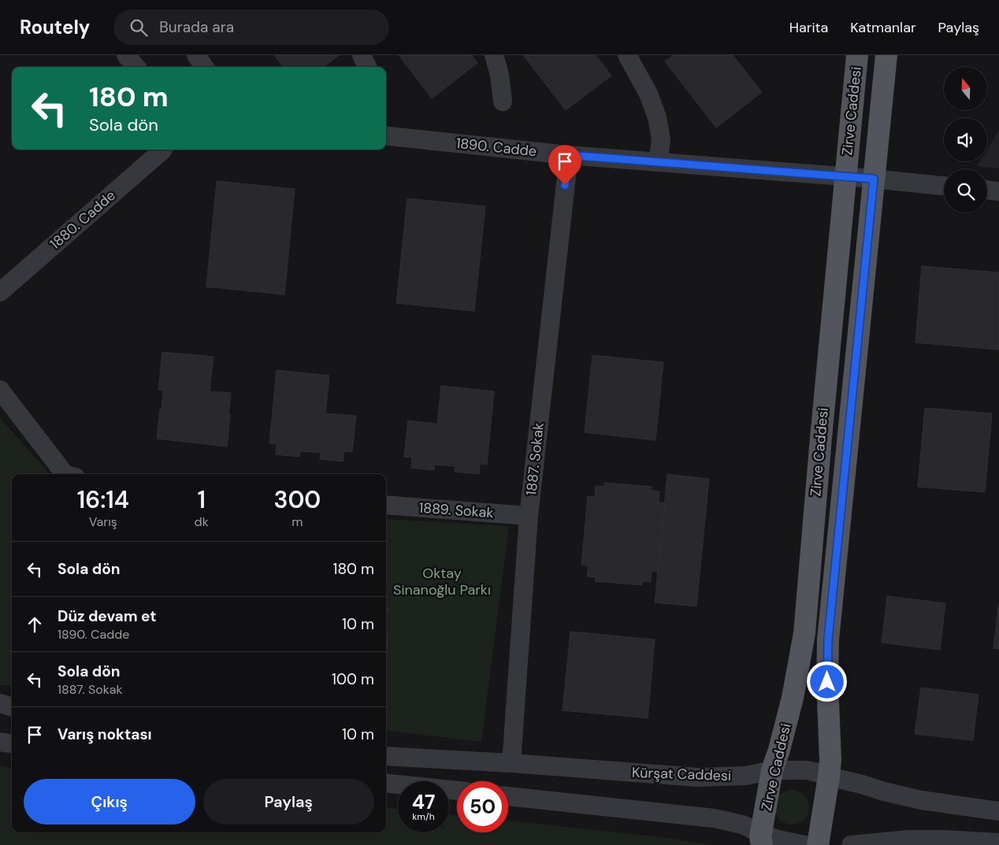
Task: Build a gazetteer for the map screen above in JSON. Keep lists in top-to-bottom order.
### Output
{
  "streets": {
    "main road": ["Zirve Caddesi"],
    "street": [
      "1890. Cadde",
      "1880. Cadde",
      "1887. Sokak",
      "1889. Sokak",
      "Kürşat Caddesi"
    ]
  },
  "crossings": [
    ["Zirve Caddesi", "1890. Cadde"],
    ["Zirve Caddesi", "Kürşat Caddesi"],
    ["1890. Cadde", "1887. Sokak"],
    ["1887. Sokak", "1889. Sokak"],
    ["1887. Sokak", "Kürşat Caddesi"]
  ],
  "parks": ["Oktay Sinanoğlu Parkı"],
  "north": "top",
  "page": {
    "header": "Routely",
    "search": "Burada ara",
    "nav": ["Harita", "Katmanlar", "Paylaş"],
    "turn": ["180 m", "Sola dön"],
    "eta": [
      "16:14",
      "Varış",
      "1",
      "dk",
      "300",
      "m"
    ],
    "list": [
      {
        "name": "Sola dön",
        "value": "180 m"
      },
      {
        "name": "Düz devam et",
        "note": "1890. Cadde",
        "value": "10 m"
      },
      {
        "name": "Sola dön",
        "note": "1887. Sokak",
        "value": "100 m"
      },
      {
        "name": "Varış noktası",
        "value": "10 m"
      }
    ],
    "buttons": ["Çıkış", "Paylaş"],
    "speed": "47 km/h",
    "limit": "50"
  }
}
